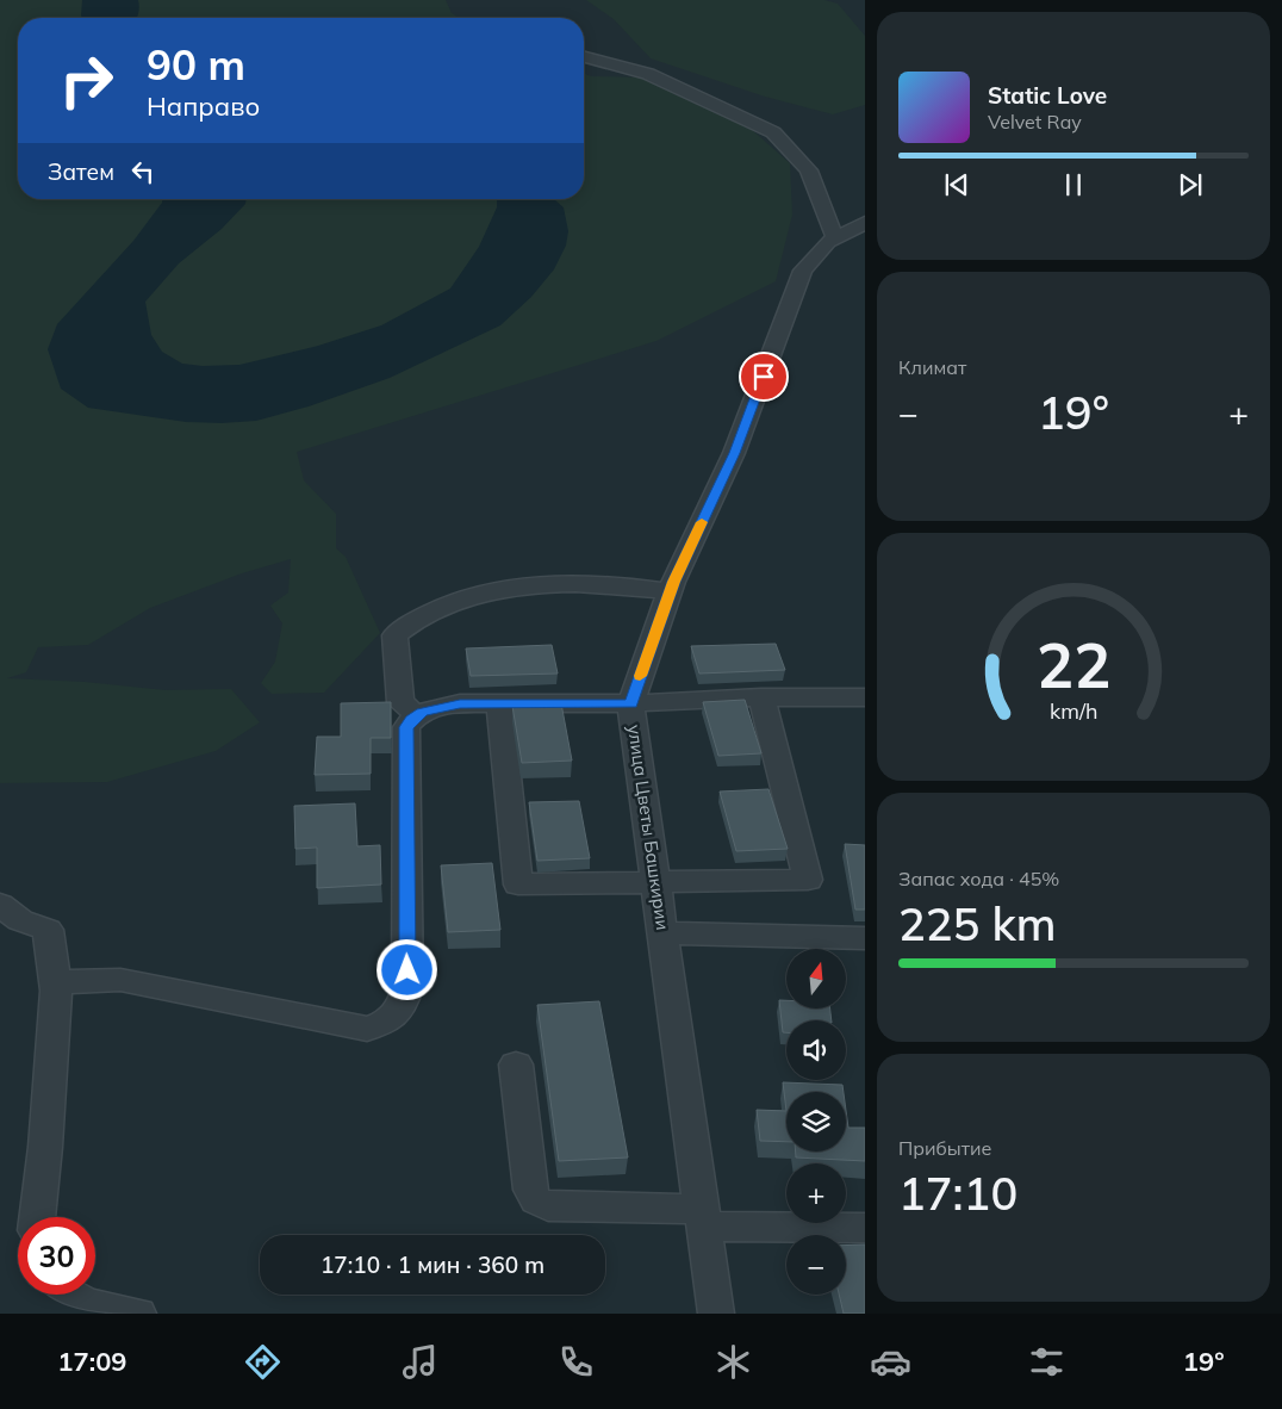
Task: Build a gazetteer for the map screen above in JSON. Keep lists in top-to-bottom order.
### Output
{
  "streets": {
    "street": ["улица Цветы Башкирии"]
  },
  "north": "top",
  "page": {
    "turn": ["90 m", "Направо"],
    "song": ["Static Love", "Velvet Ray"],
    "then": "Затем",
    "tile": [
      "Климат",
      ["Запас хода · 45%", "225 km"],
      ["Прибытие", "17:10"]
    ],
    "heat": ["−", "19°", "+"],
    "map_buttons": ["+", "−"],
    "limit": "30",
    "trip": "17:10 · 1 мин · 360 m",
    "tabs": ["17:09", "19°"],
    "gauge": ["22", "km/h"]
  }
}
